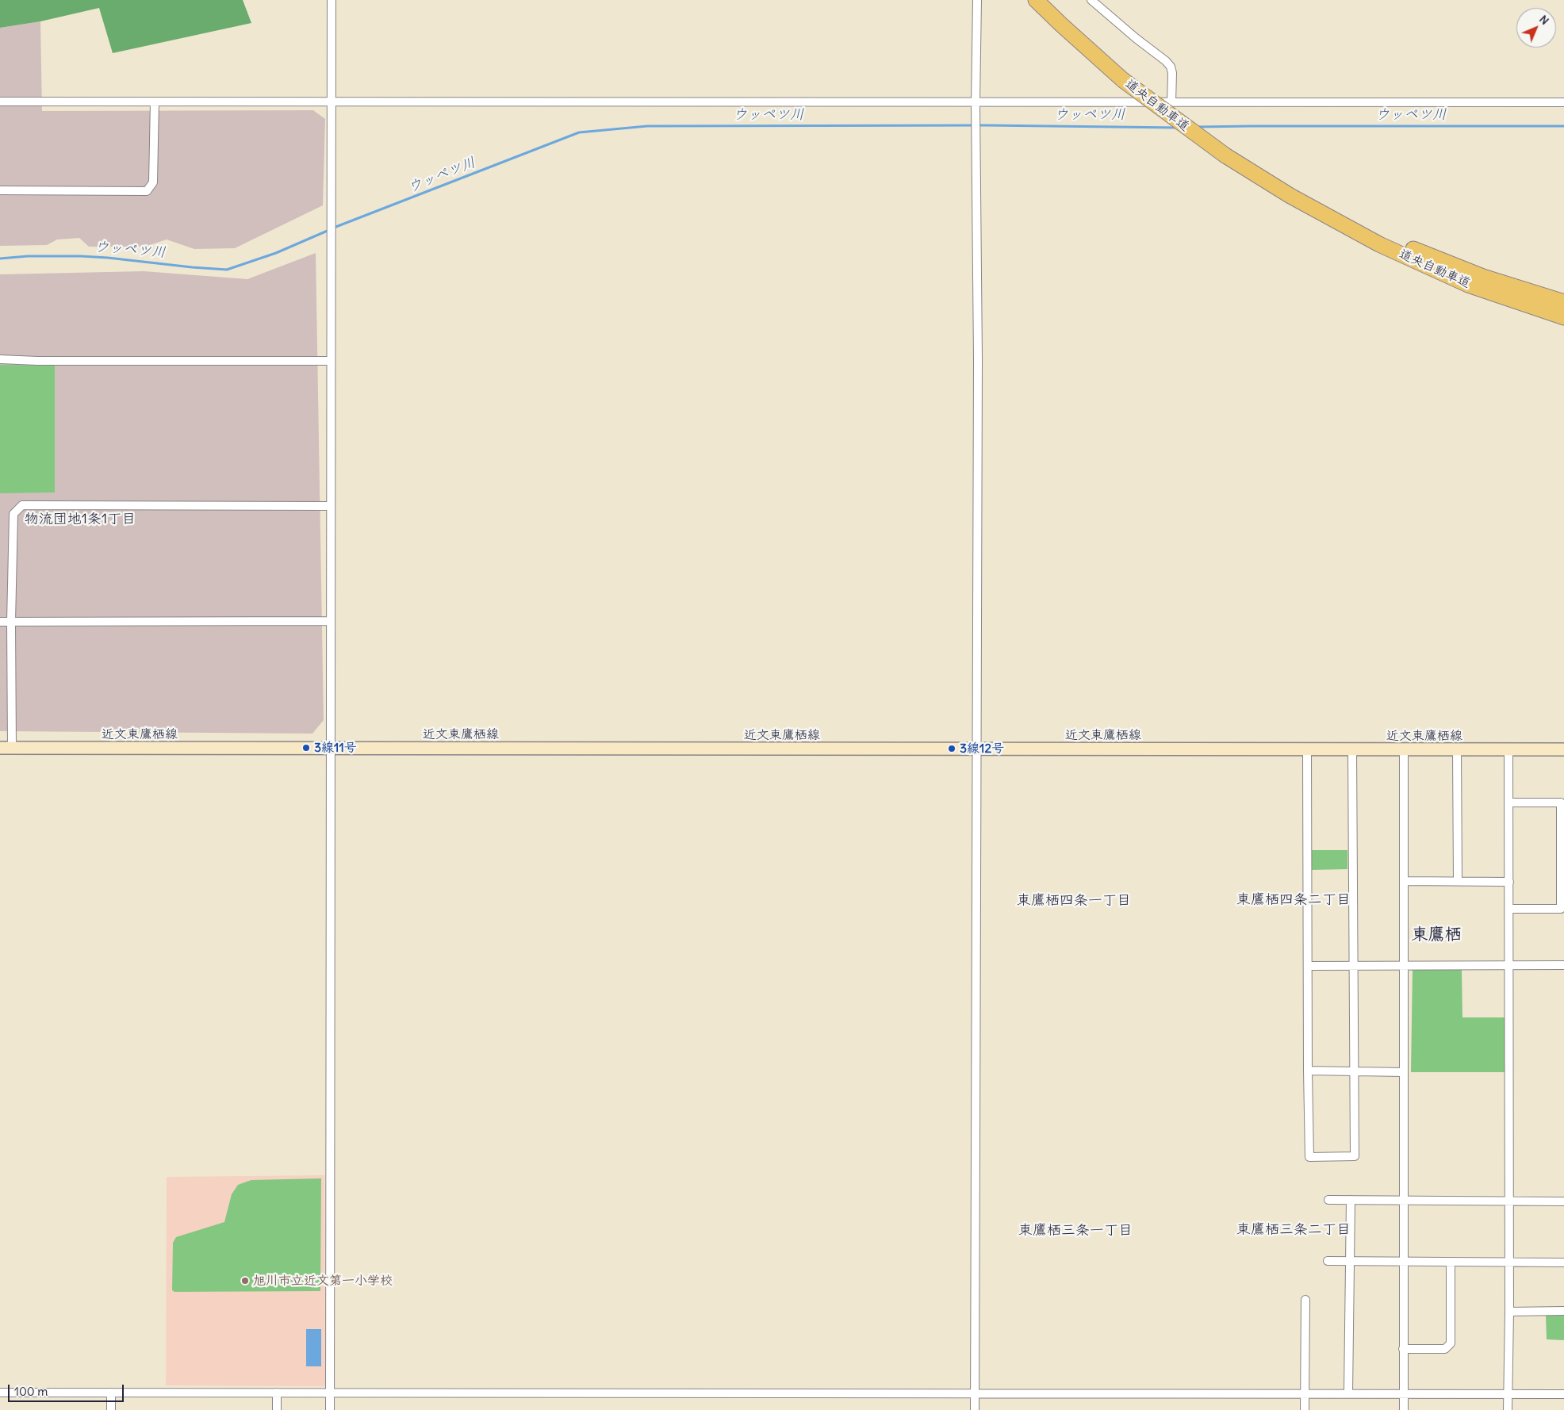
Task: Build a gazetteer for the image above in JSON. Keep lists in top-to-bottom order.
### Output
{
  "streets": {
    "highway": ["道央自動車道"],
    "street": ["近文東鷹栖線"]
  },
  "districts": [
    "物流団地1条1丁目",
    "東鷹栖四条二丁目",
    "東鷹栖四条一丁目",
    "東鷹栖",
    "東鷹栖三条二丁目",
    "東鷹栖三条一丁目"
  ],
  "water": ["ウッペツ川"],
  "places": ["3線11号", "3線12号", "旭川市立近文第一小学校"],
  "scale_bar": "100 m",
  "north": "top right"
}
